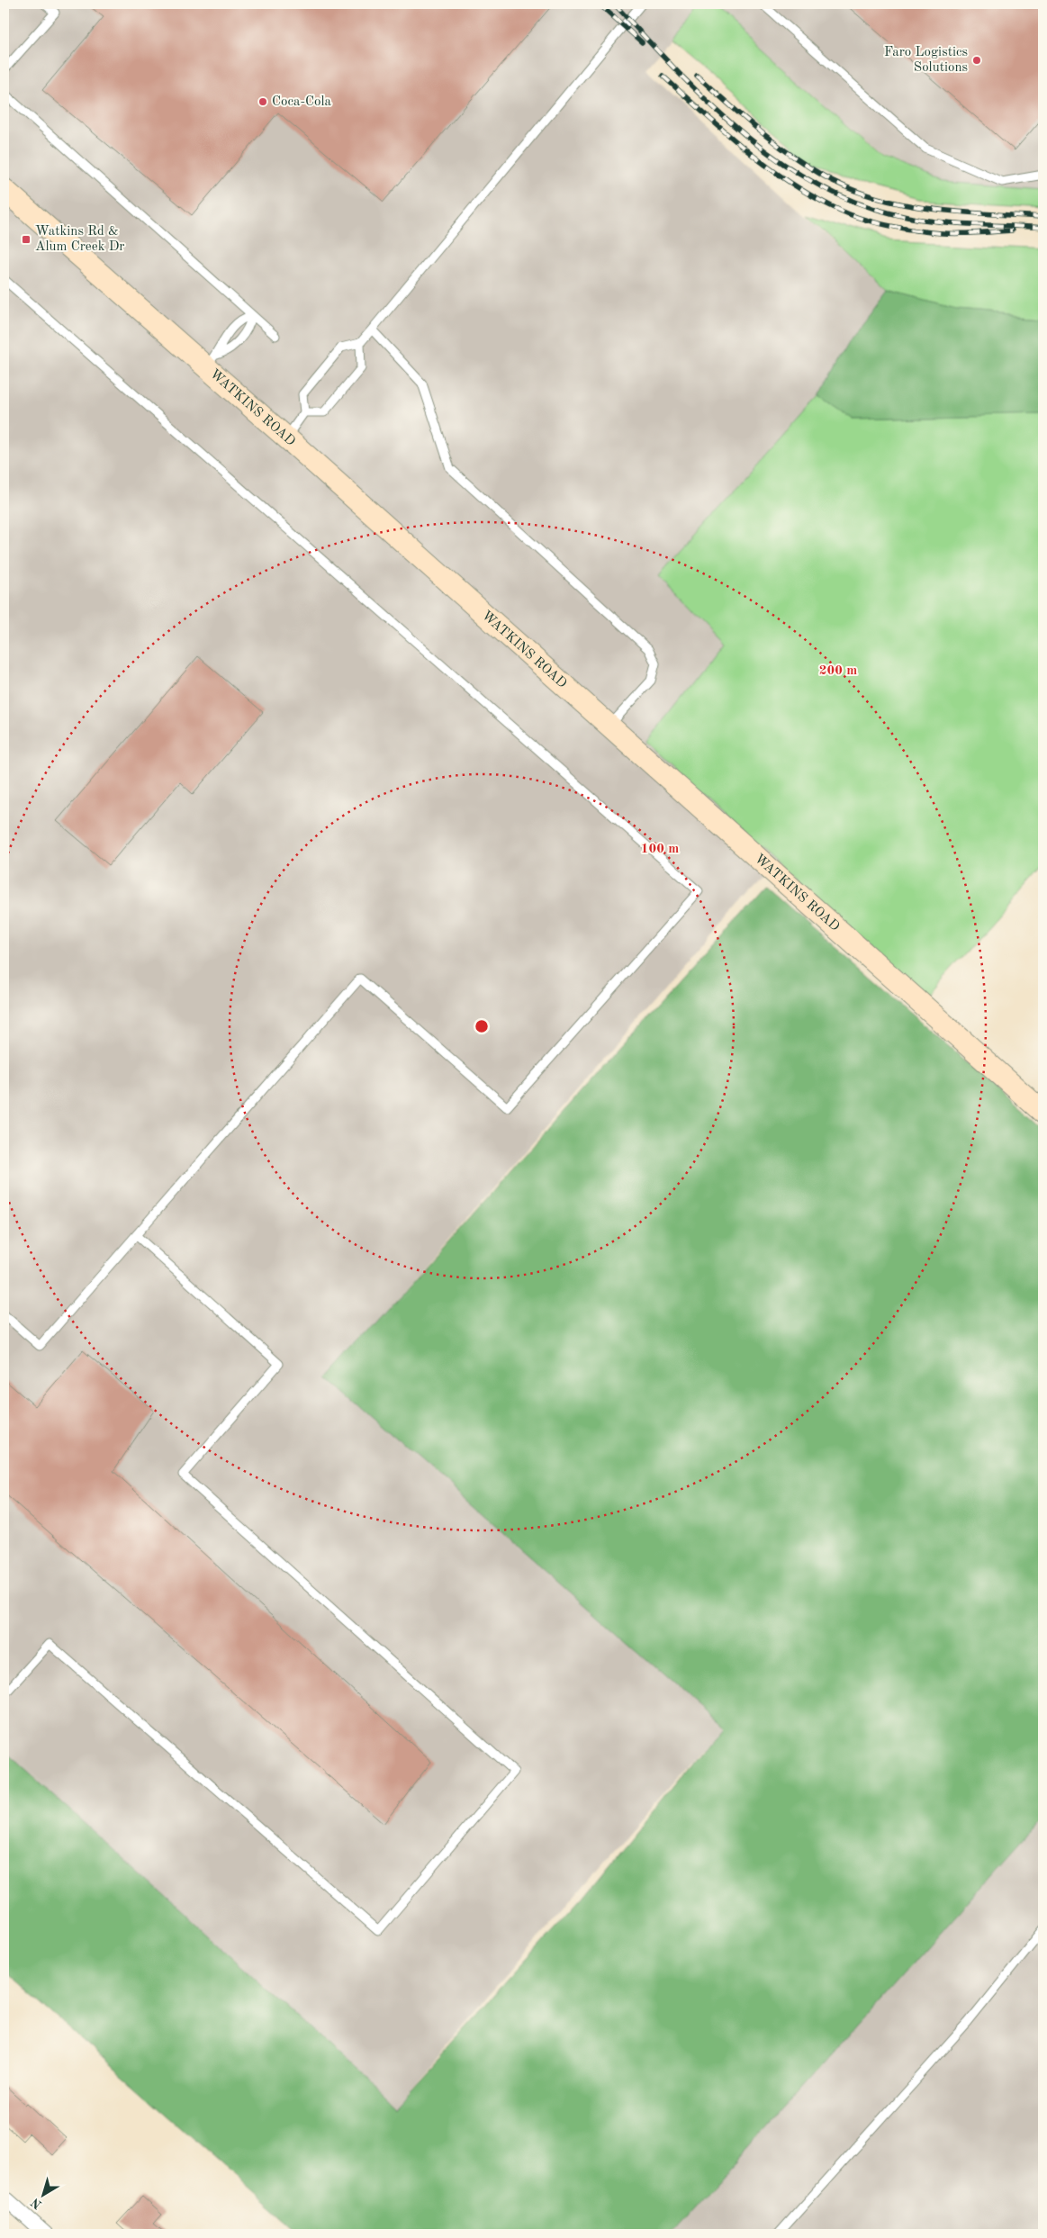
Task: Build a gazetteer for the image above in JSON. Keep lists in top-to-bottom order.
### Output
{
  "streets": {
    "street": ["WATKINS ROAD"]
  },
  "places": {
    "other": ["Faro Logistics Solutions", "Coca-Cola"],
    "transit": ["Watkins Rd & Alum Creek Dr"]
  },
  "north": "bottom left",
  "rings": ["200 m", "100 m"]
}
